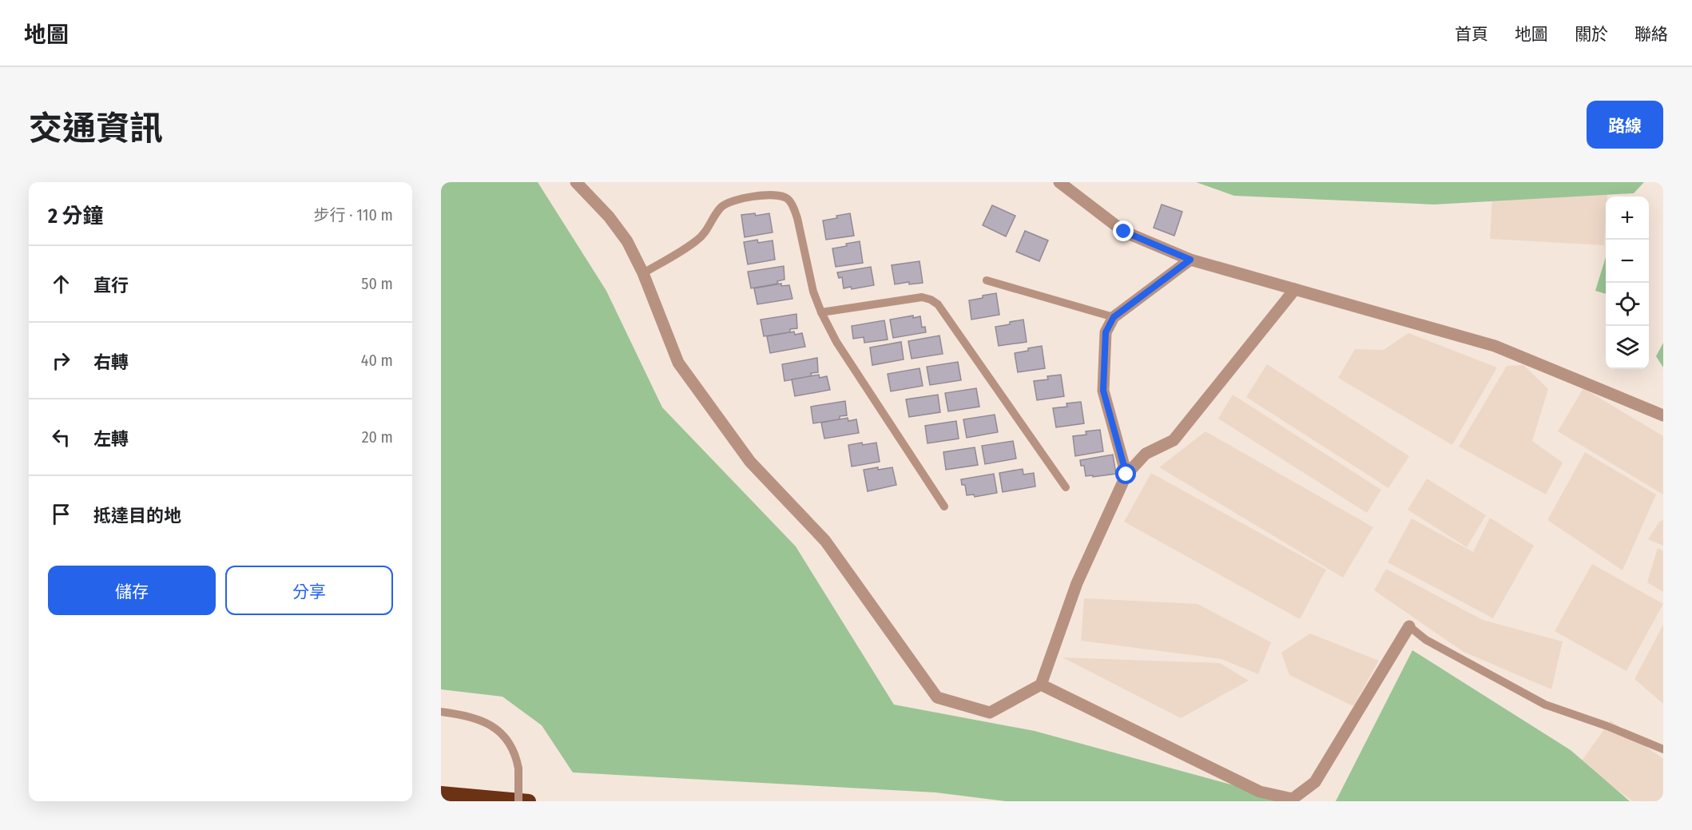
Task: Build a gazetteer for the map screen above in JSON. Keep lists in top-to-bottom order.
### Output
{
  "page": {
    "header": "地圖",
    "nav": [
      "首頁",
      "地圖",
      "關於",
      "聯絡"
    ],
    "title": "交通資訊",
    "buttons": [
      "路線",
      ["儲存", "分享"]
    ],
    "heading": ["2 分鐘", "步行 · 110 m"],
    "map_buttons": ["+", "−"],
    "list": [
      ["直行", "50 m"],
      ["右轉", "40 m"],
      ["左轉", "20 m"],
      "抵達目的地"
    ]
  }
}
